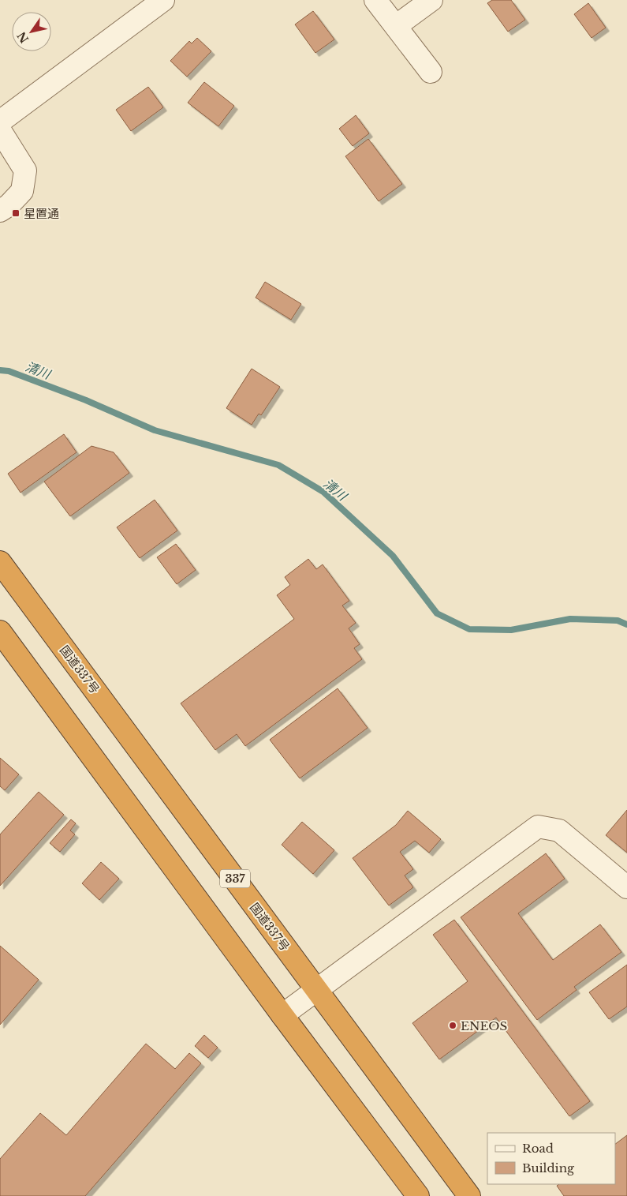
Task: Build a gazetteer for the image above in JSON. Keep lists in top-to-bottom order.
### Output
{
  "streets": {
    "highway": ["国道337号", "337"]
  },
  "water": ["清川"],
  "places": {
    "transit": ["星置通"],
    "other": ["ENEOS"]
  },
  "legend": ["Road", "Building"],
  "north": "bottom left"
}
